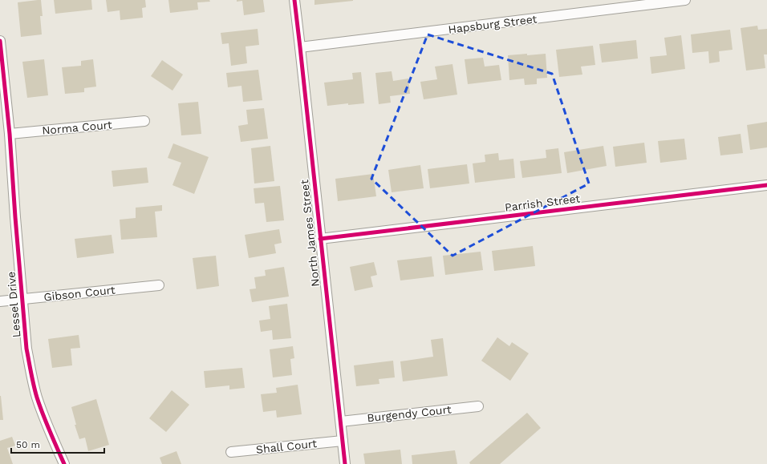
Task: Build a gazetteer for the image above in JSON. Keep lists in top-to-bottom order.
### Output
{
  "streets": {
    "street": [
      "Hapsburg Street",
      "Norma Court",
      "Parrish Street",
      "North James Street",
      "Gibson Court",
      "Lessel Drive",
      "Burgendy Court",
      "Shall Court"
    ]
  },
  "crossings": [
    ["Hapsburg Street", "North James Street"],
    ["Norma Court", "Lessel Drive"],
    ["Parrish Street", "North James Street"],
    ["North James Street", "Burgendy Court"],
    ["North James Street", "Shall Court"],
    ["Gibson Court", "Lessel Drive"]
  ],
  "scale_bar": "50 m"
}
